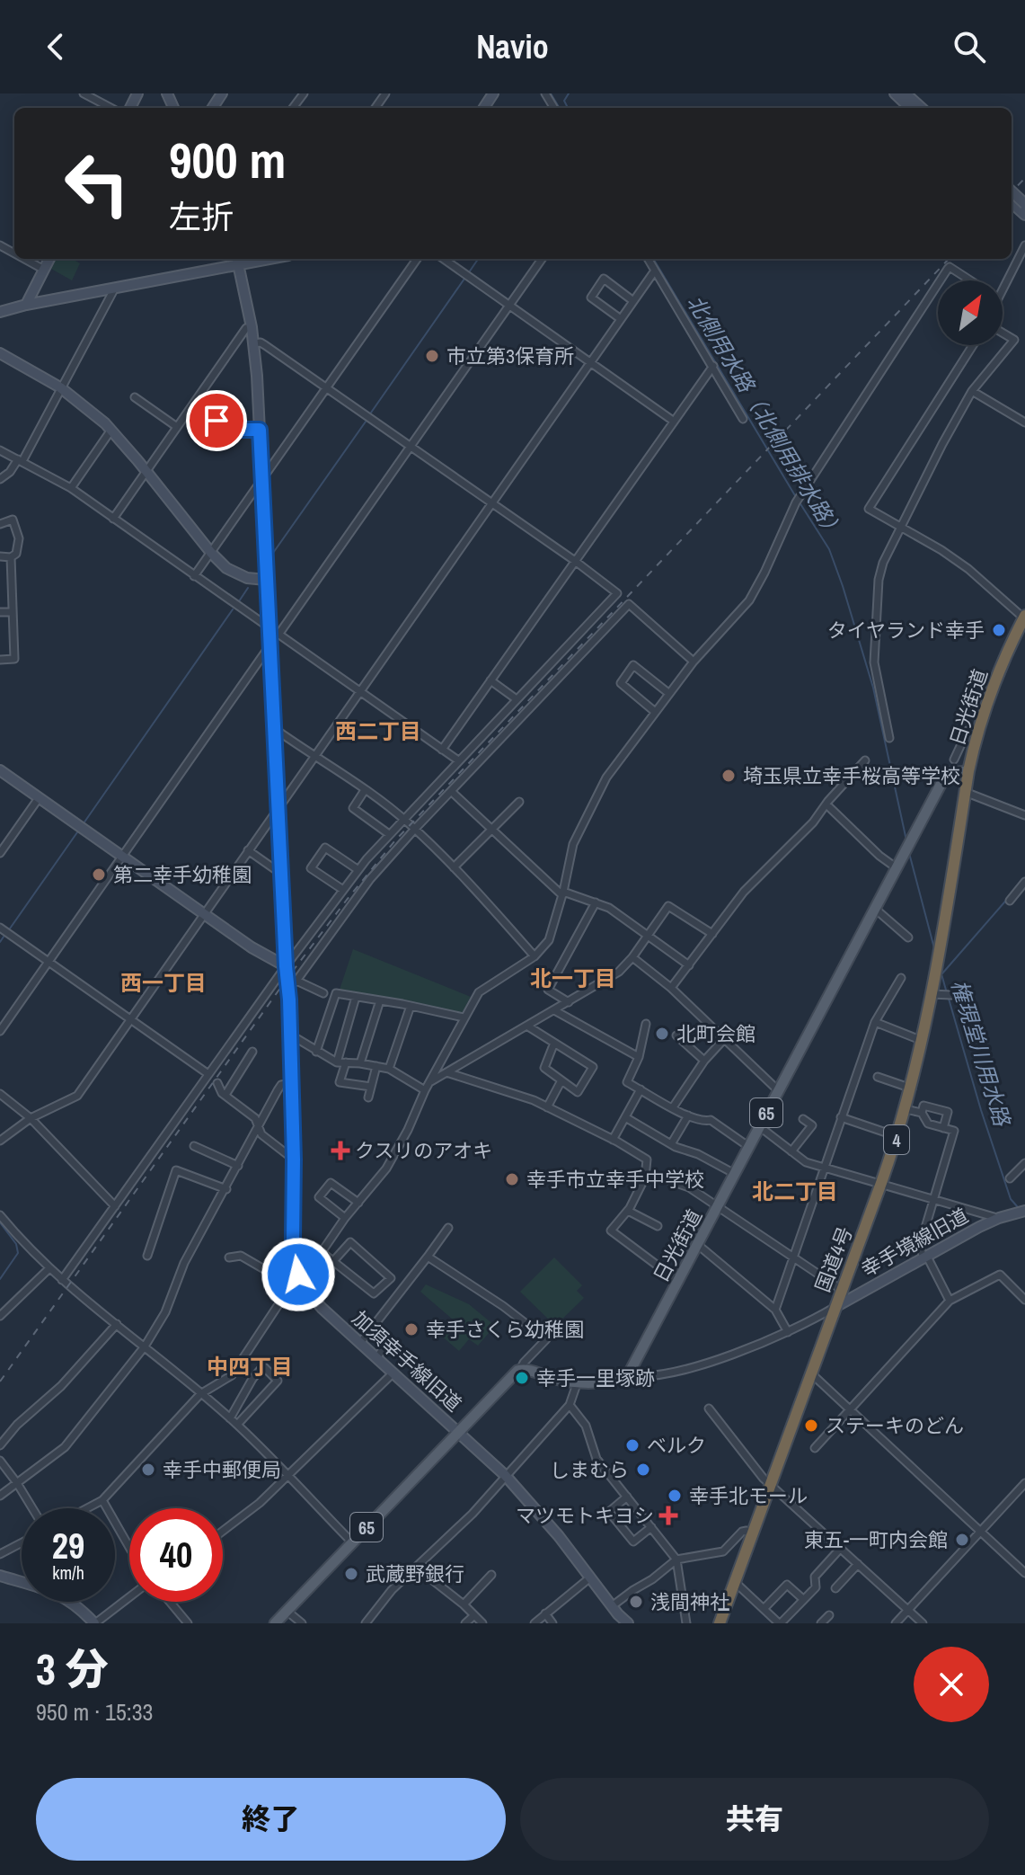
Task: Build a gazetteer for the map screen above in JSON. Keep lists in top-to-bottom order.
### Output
{
  "streets": {
    "highway": ["日光街道", "4", "国道4号"],
    "main road": ["65"],
    "street": ["幸手境線旧道", "加須幸手線旧道"]
  },
  "crossings": [
    ["日光街道", "国道4号"],
    ["65", "加須幸手線旧道"],
    ["幸手境線旧道", "国道4号"]
  ],
  "districts": [
    "西二丁目",
    "北一丁目",
    "西一丁目",
    "北二丁目",
    "中四丁目"
  ],
  "water": ["北側用水路（北側用排水路）", "権現堂川用水路"],
  "places": {
    "other": [
      "市立第3保育所",
      "タイヤランド幸手",
      "埼玉県立幸手桜高等学校",
      "第二幸手幼稚園",
      "北町会館",
      "幸手市立幸手中学校",
      "幸手さくら幼稚園",
      "幸手一里塚跡",
      "ステーキのどん",
      "ベルク",
      "幸手中郵便局",
      "しまむら",
      "幸手北モール",
      "東五-一町内会館",
      "武蔵野銀行",
      "浅間神社"
    ],
    "health": ["クスリのアオキ", "マツモトキヨシ"]
  },
  "north": "top right",
  "page": {
    "header": "Navio",
    "turn": ["900 m", "左折"],
    "speed": "29 km/h",
    "limit": "40",
    "heading": ["3 分", "950 m · 15:33"],
    "buttons": ["終了", "共有"]
  }
}
